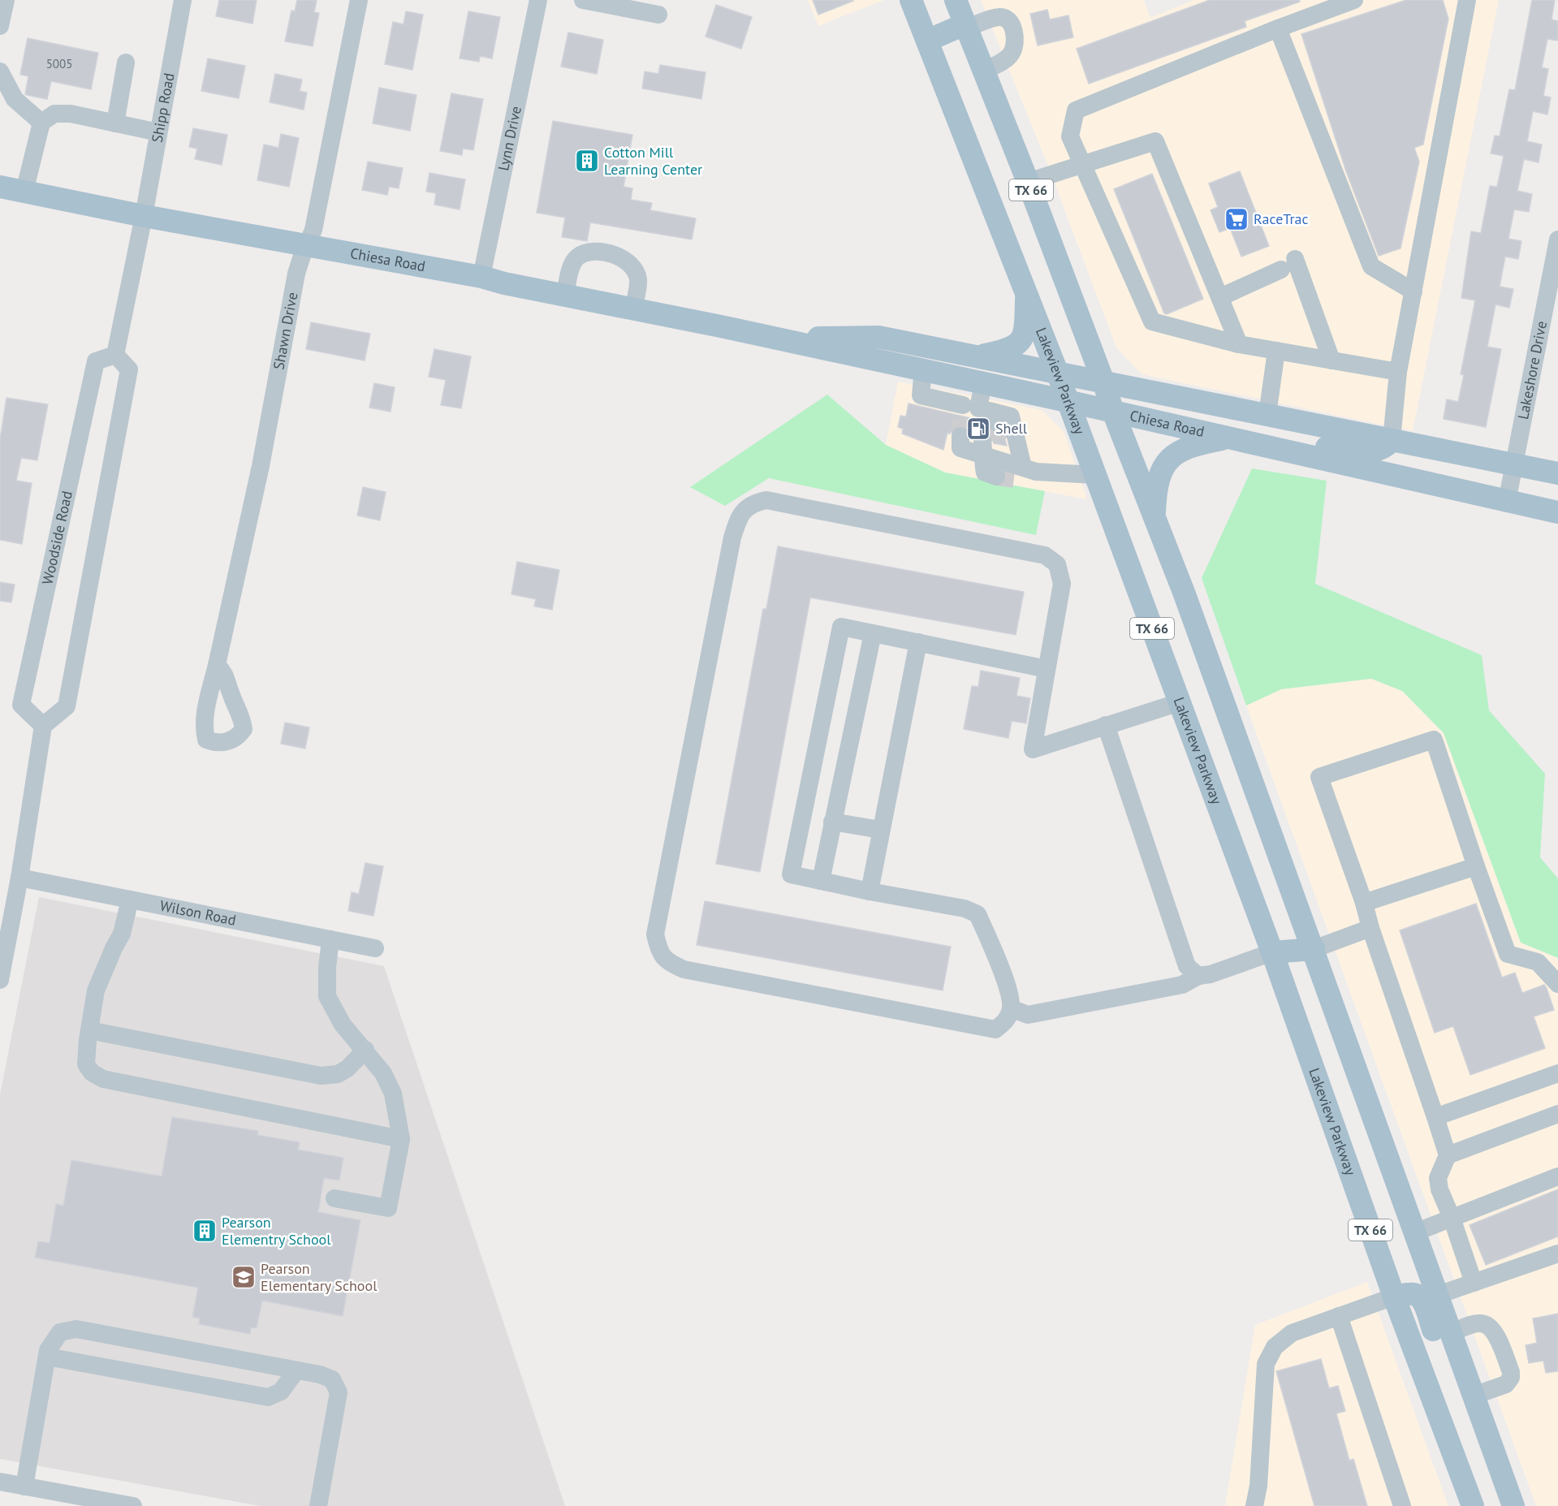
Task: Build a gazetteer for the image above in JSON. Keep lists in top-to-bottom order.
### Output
{
  "streets": {
    "main road": ["TX 66", "Chiesa Road", "Lakeview Parkway"],
    "street": [
      "Shipp Road",
      "Lynn Drive",
      "Shawn Drive",
      "Lakeshore Drive",
      "Woodside Road",
      "Wilson Road"
    ]
  },
  "crossings": [
    ["Shipp Road", "Chiesa Road"],
    ["Lynn Drive", "Chiesa Road"],
    ["TX 66", "Chiesa Road"],
    ["Chiesa Road", "Shawn Drive"],
    ["Chiesa Road", "Lakeshore Drive"],
    ["Chiesa Road", "Lakeview Parkway"]
  ],
  "places": {
    "building": ["Cotton Mill Learning Center", "Pearson Elementry School"],
    "supermarket": ["RaceTrac"],
    "fuel station": ["Shell"],
    "school or university": ["Pearson Elementary School"]
  },
  "house_numbers": ["5005"]
}
